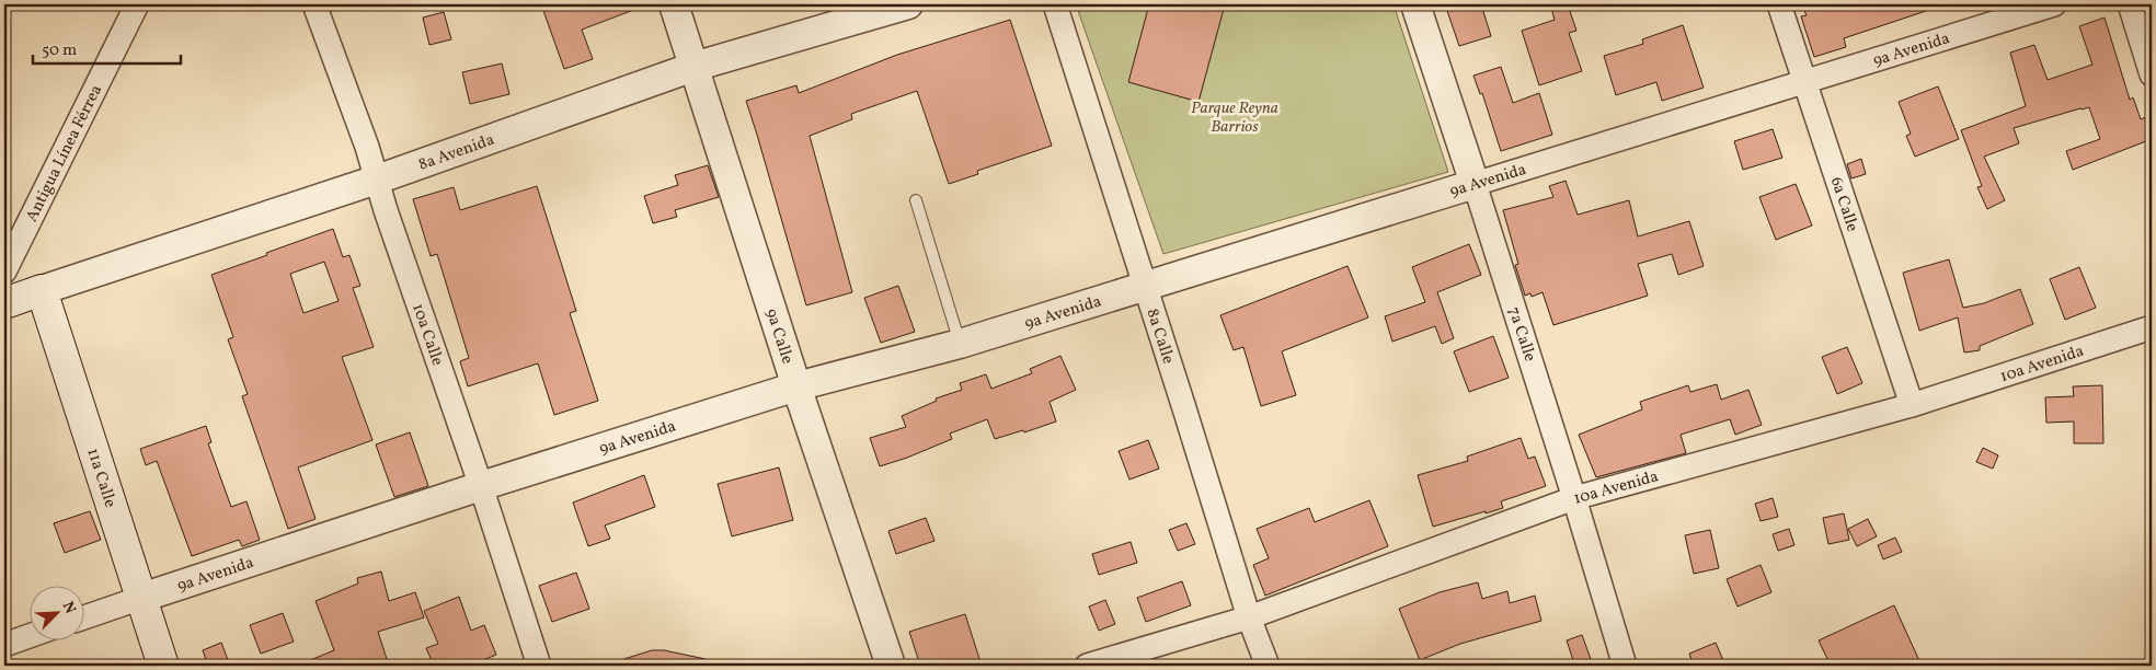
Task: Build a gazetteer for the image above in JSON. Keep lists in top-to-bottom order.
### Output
{
  "streets": {
    "main road": ["8a Avenida", "11a Calle"],
    "street": [
      "9a Avenida",
      "Antigua Línea Férrea",
      "6a Calle",
      "10a Calle",
      "7a Calle",
      "8a Calle",
      "9a Calle",
      "10a Avenida"
    ]
  },
  "crossings": [
    ["9a Avenida", "6a Calle"],
    ["9a Avenida", "10a Calle"],
    ["9a Avenida", "7a Calle"],
    ["9a Avenida", "8a Calle"],
    ["9a Avenida", "9a Calle"],
    ["9a Avenida", "11a Calle"],
    ["8a Avenida", "10a Calle"],
    ["8a Avenida", "9a Calle"],
    ["8a Avenida", "11a Calle"],
    ["6a Calle", "10a Avenida"],
    ["7a Calle", "10a Avenida"],
    ["8a Calle", "10a Avenida"]
  ],
  "parks": ["Parque Reyna Barrios"],
  "scale_bar": "50 m",
  "north": "top right"
}
